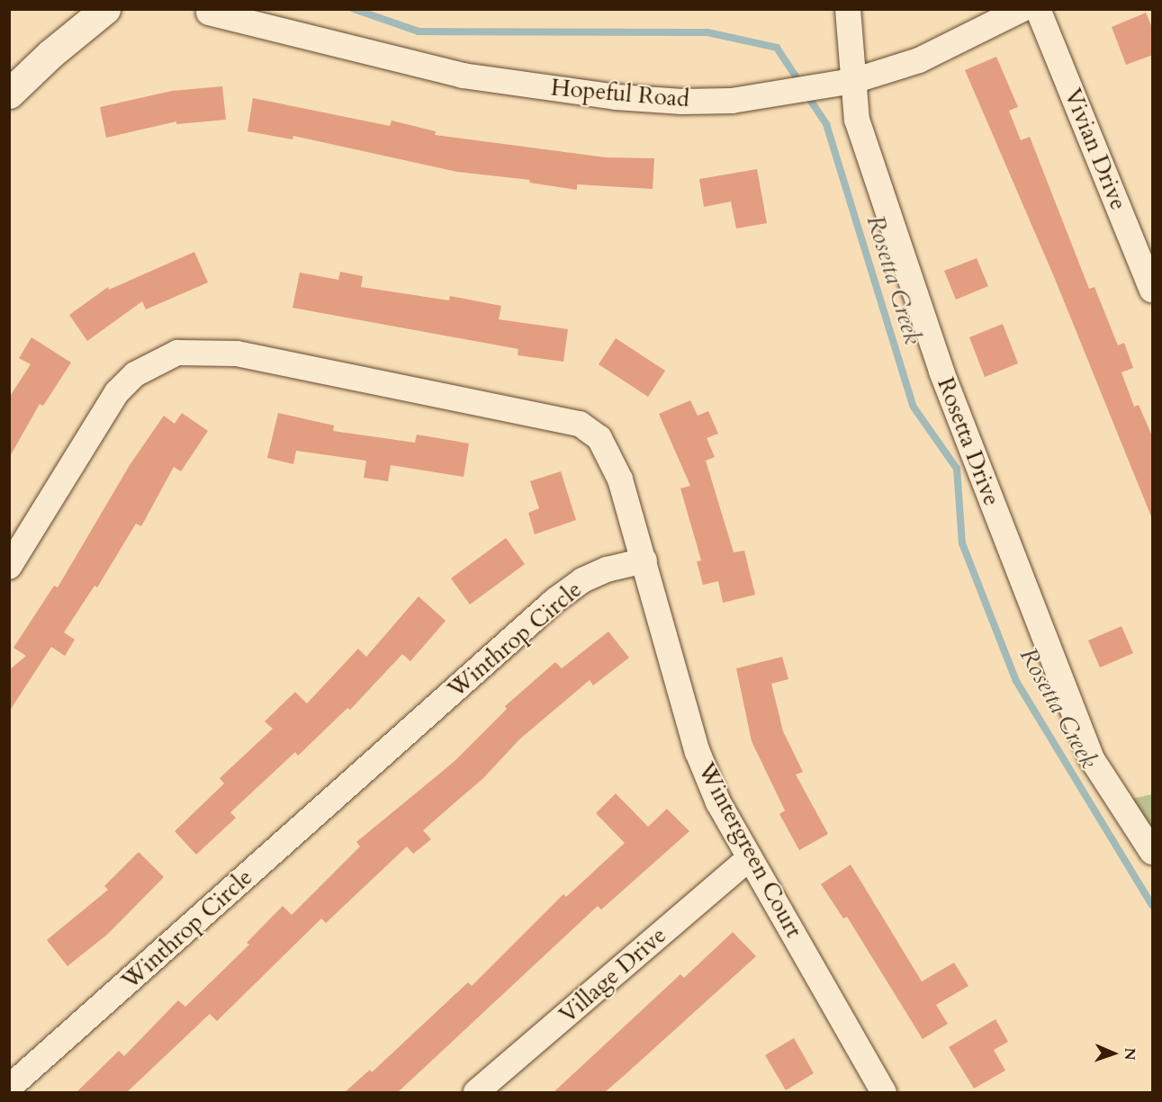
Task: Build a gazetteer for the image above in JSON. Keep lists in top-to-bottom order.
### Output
{
  "streets": {
    "street": [
      "Hopeful Road",
      "Vivian Drive",
      "Rosetta Drive",
      "Winthrop Circle",
      "Wintergreen Court",
      "Village Drive"
    ]
  },
  "crossings": [
    ["Hopeful Road", "Rosetta Drive"],
    ["Winthrop Circle", "Wintergreen Court"],
    ["Wintergreen Court", "Village Drive"]
  ],
  "water": ["Rosetta Creek"],
  "north": "right"
}
